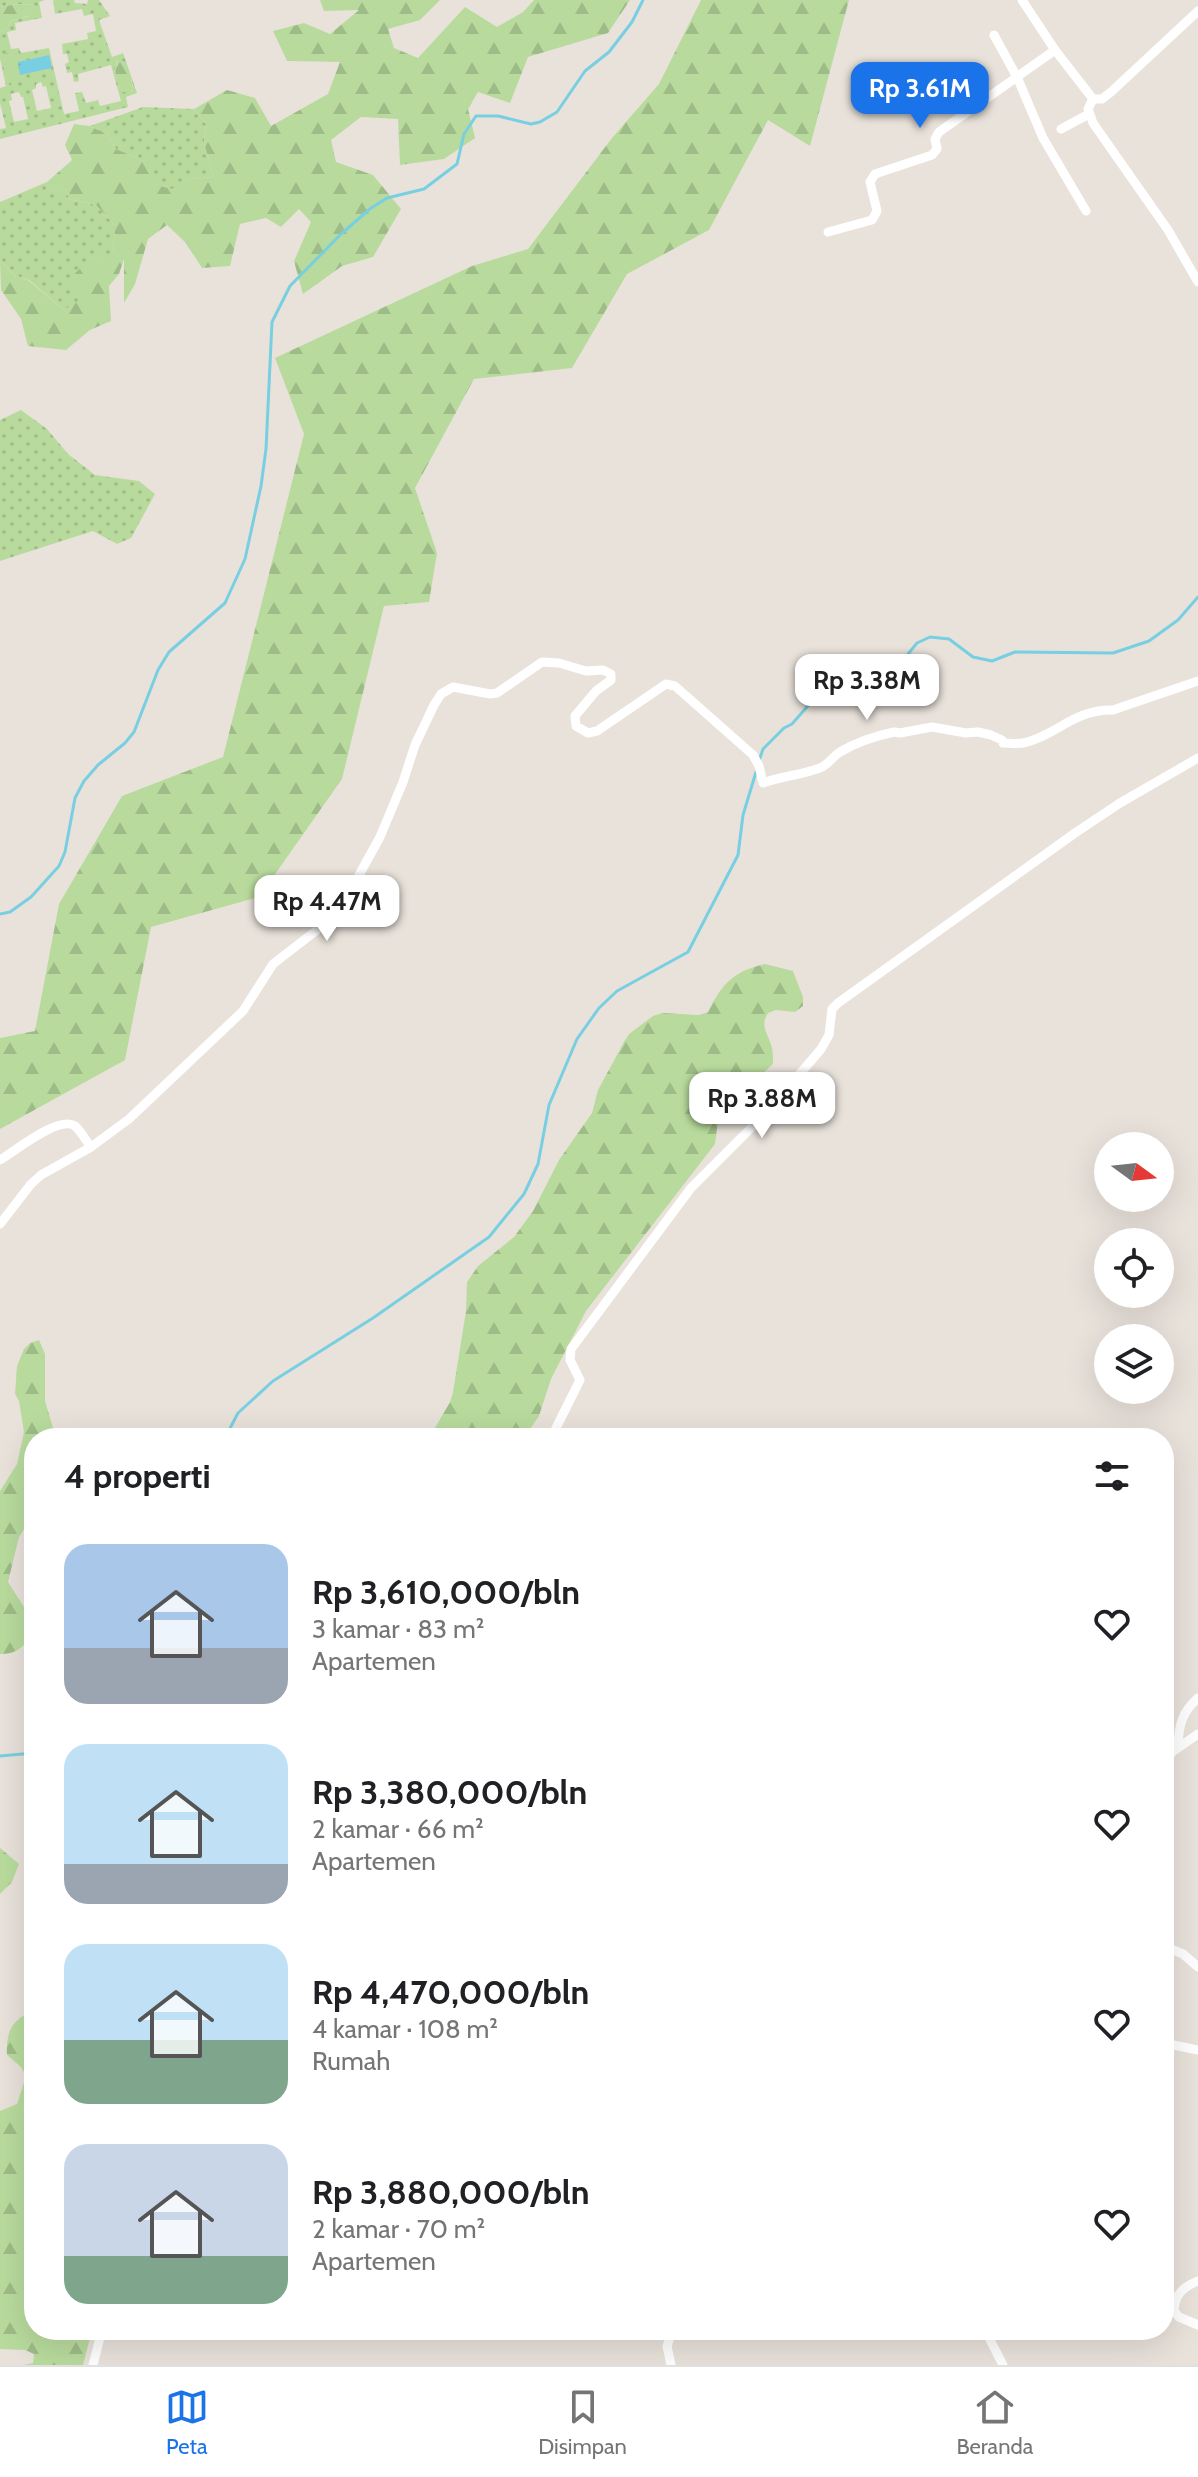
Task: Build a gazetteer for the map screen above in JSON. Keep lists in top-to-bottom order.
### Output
{
  "north": "right",
  "page": {
    "price": [
      "Rp 3.61M",
      "Rp 3.38M",
      "Rp 4.47M",
      "Rp 3.88M"
    ],
    "heading": "4 properti",
    "list": [
      {
        "name": "Rp 3,610,000/bln",
        "note": "3 kamar · 83 m² · Apartemen"
      },
      {
        "name": "Rp 3,380,000/bln",
        "note": "2 kamar · 66 m² · Apartemen"
      },
      {
        "name": "Rp 4,470,000/bln",
        "note": "4 kamar · 108 m² · Rumah"
      },
      {
        "name": "Rp 3,880,000/bln",
        "note": "2 kamar · 70 m² · Apartemen"
      }
    ],
    "tabs": ["Peta", "Disimpan", "Beranda"]
  }
}
